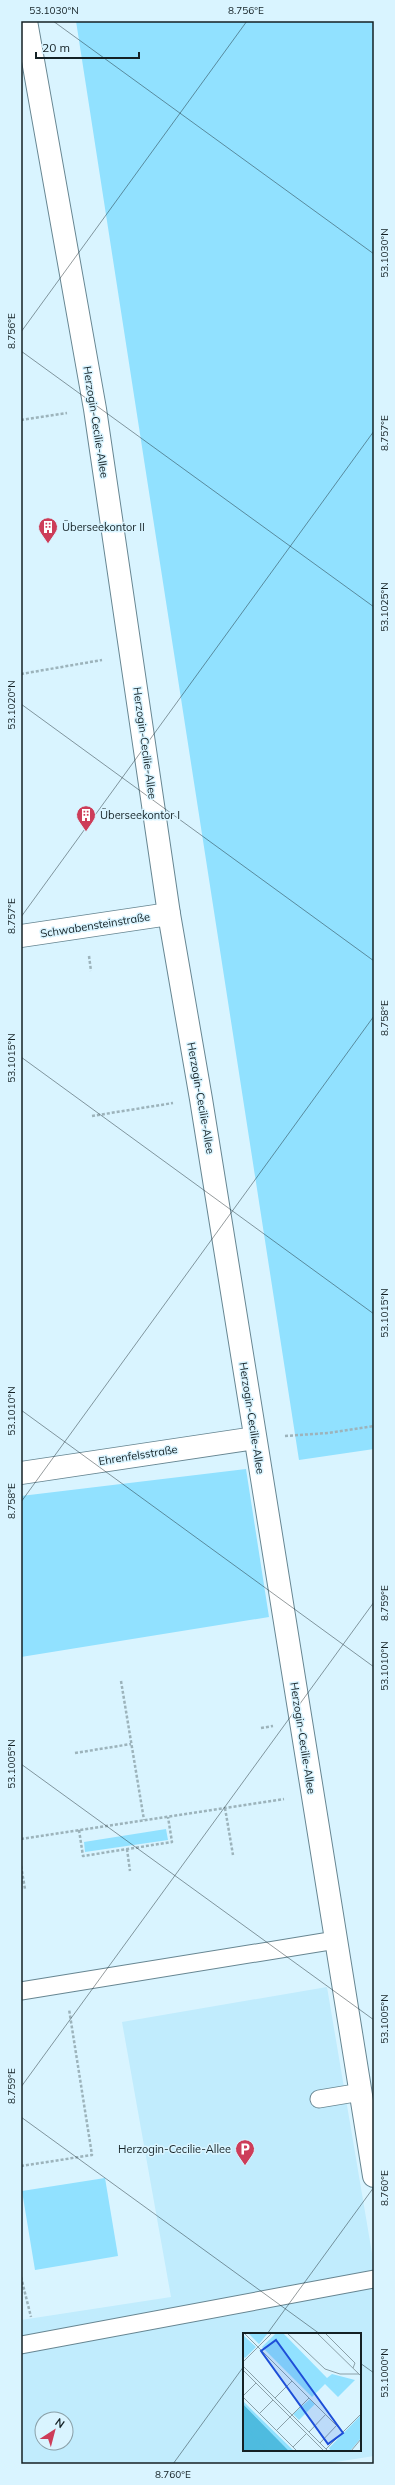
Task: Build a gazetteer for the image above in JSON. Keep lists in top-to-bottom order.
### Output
{
  "streets": {
    "street": ["Herzogin-Cecilie-Allee", "Schwabensteinstraße", "Ehrenfelsstraße"]
  },
  "crossings": [
    ["Herzogin-Cecilie-Allee", "Schwabensteinstraße"],
    ["Herzogin-Cecilie-Allee", "Ehrenfelsstraße"]
  ],
  "places": {
    "building": ["Überseekontor II", "Überseekontor I"],
    "parking": ["Herzogin-Cecilie-Allee"]
  },
  "scale_bar": "20 m",
  "north": "top right",
  "coordinates": [
    "53.1030°N",
    "8.756°E",
    "8.757°E",
    "53.1025°N",
    "53.1020°N",
    "8.758°E",
    "53.1015°N",
    "53.1010°N",
    "8.759°E",
    "53.1005°N",
    "8.760°E",
    "53.1000°N"
  ]
}
